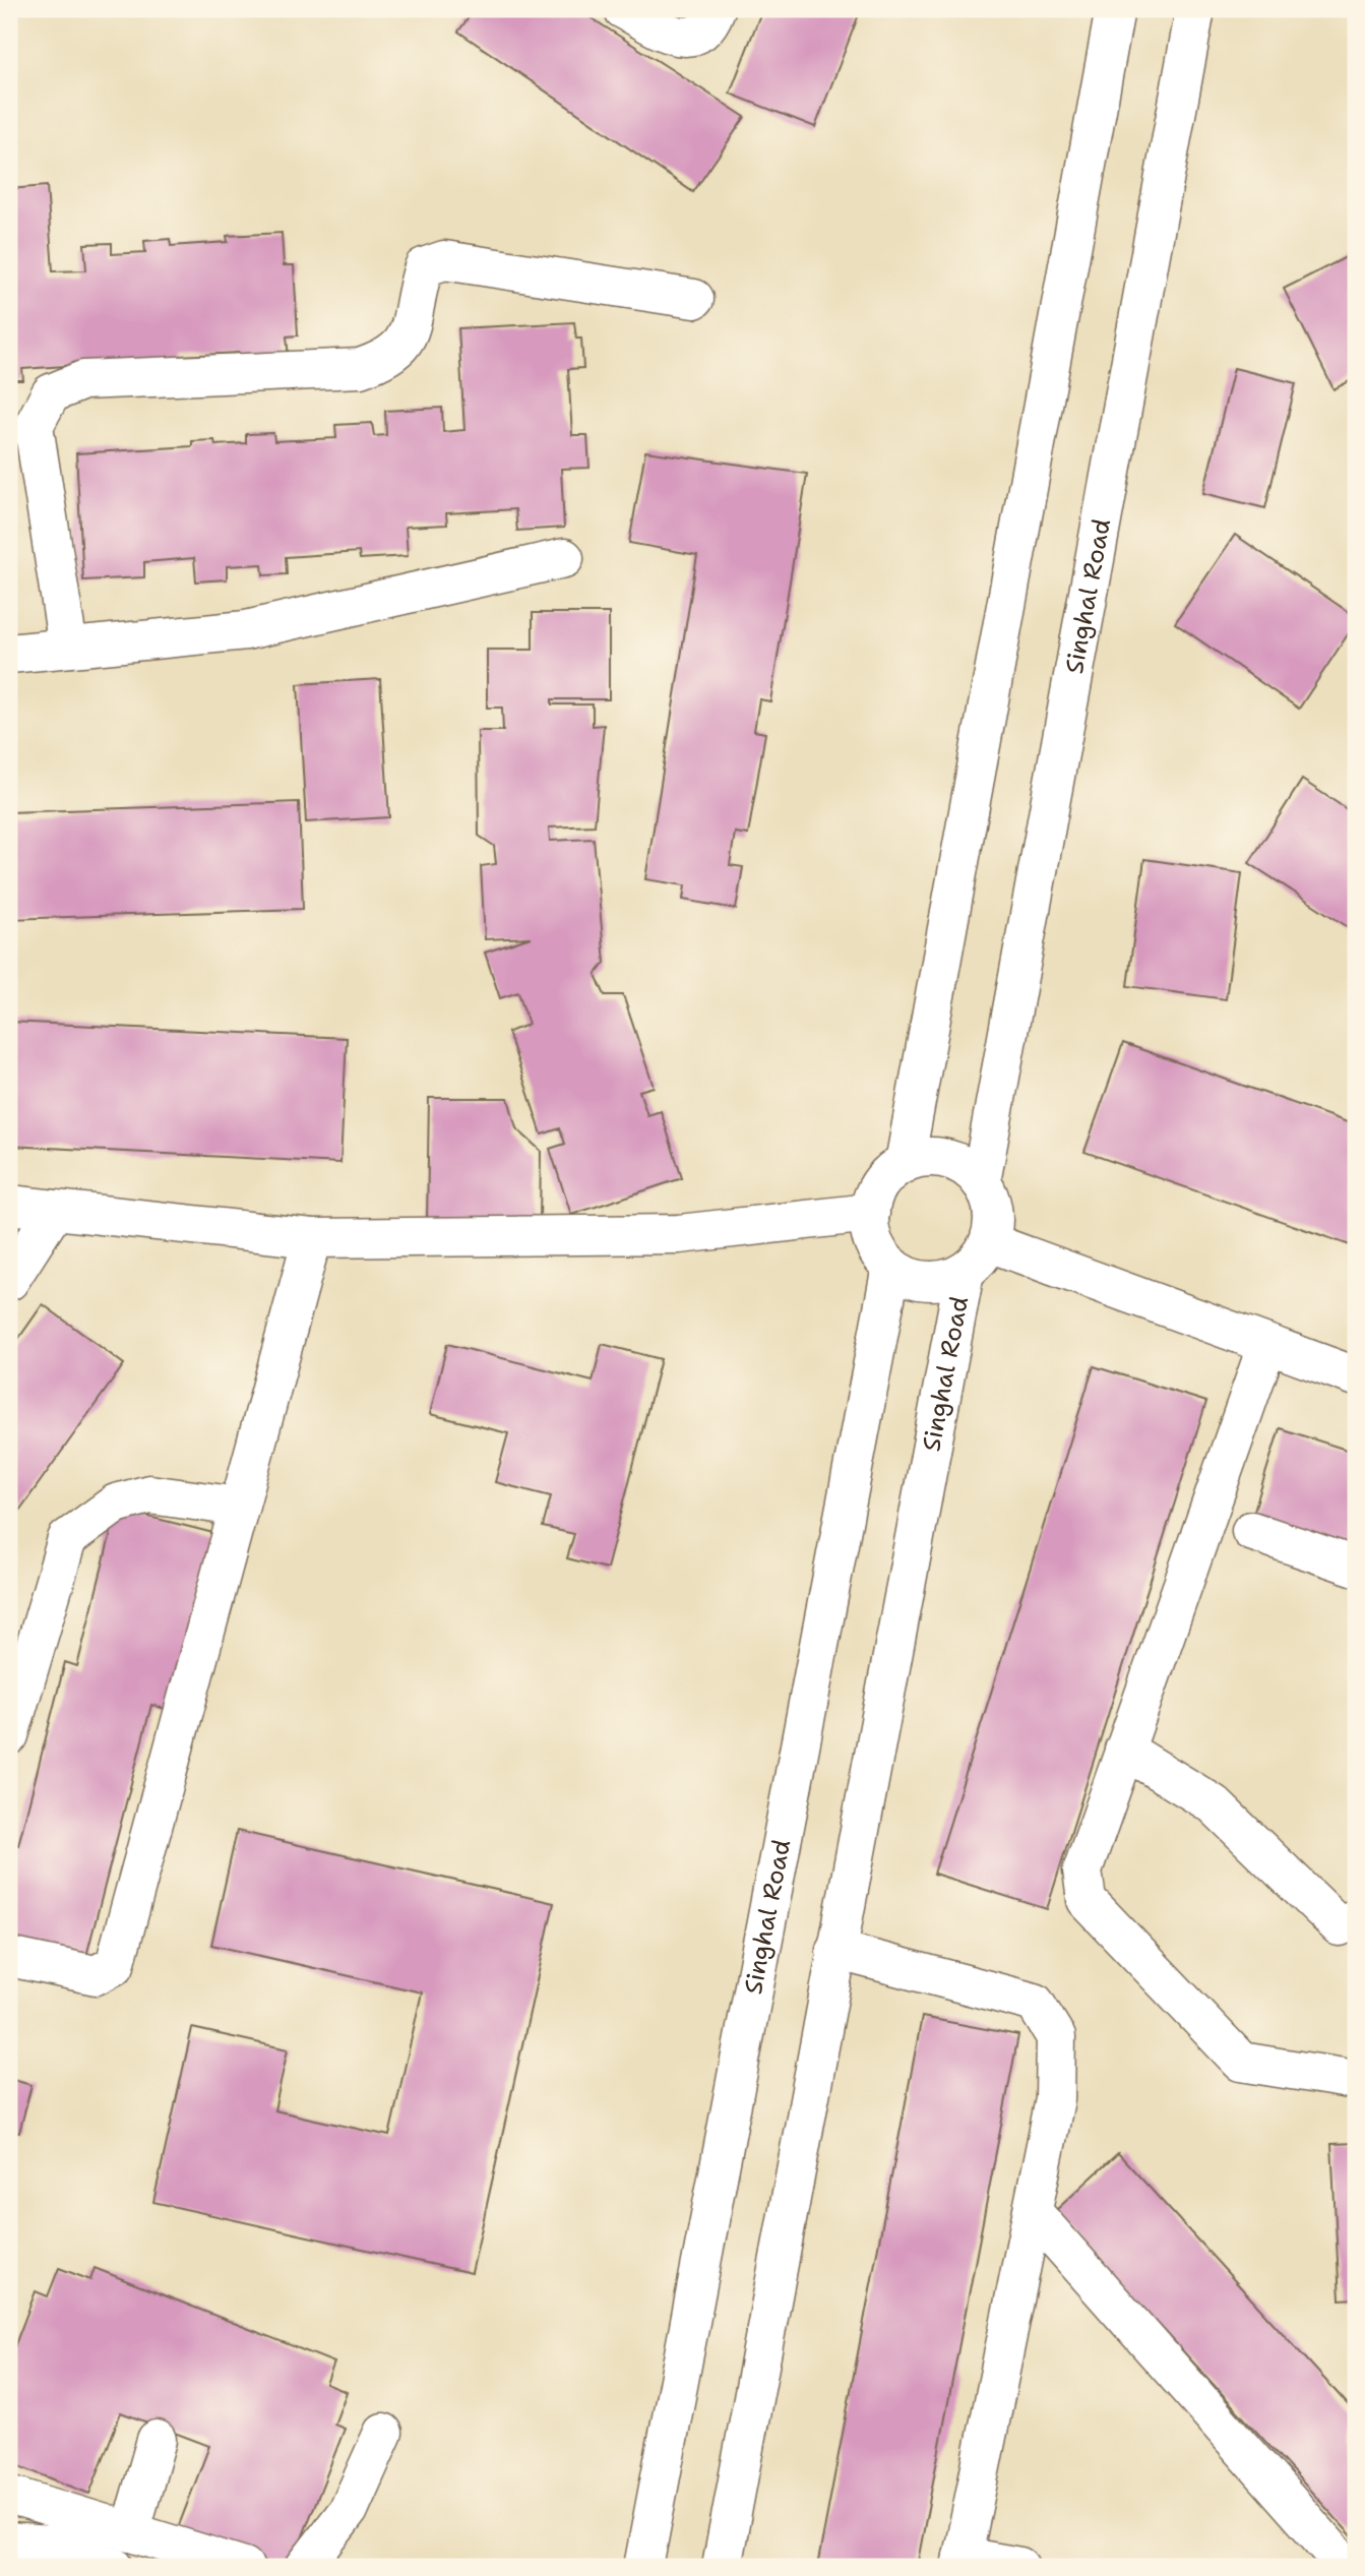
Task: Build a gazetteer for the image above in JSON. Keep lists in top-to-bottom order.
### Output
{
  "streets": {
    "street": ["Singhal Road"]
  }
}
